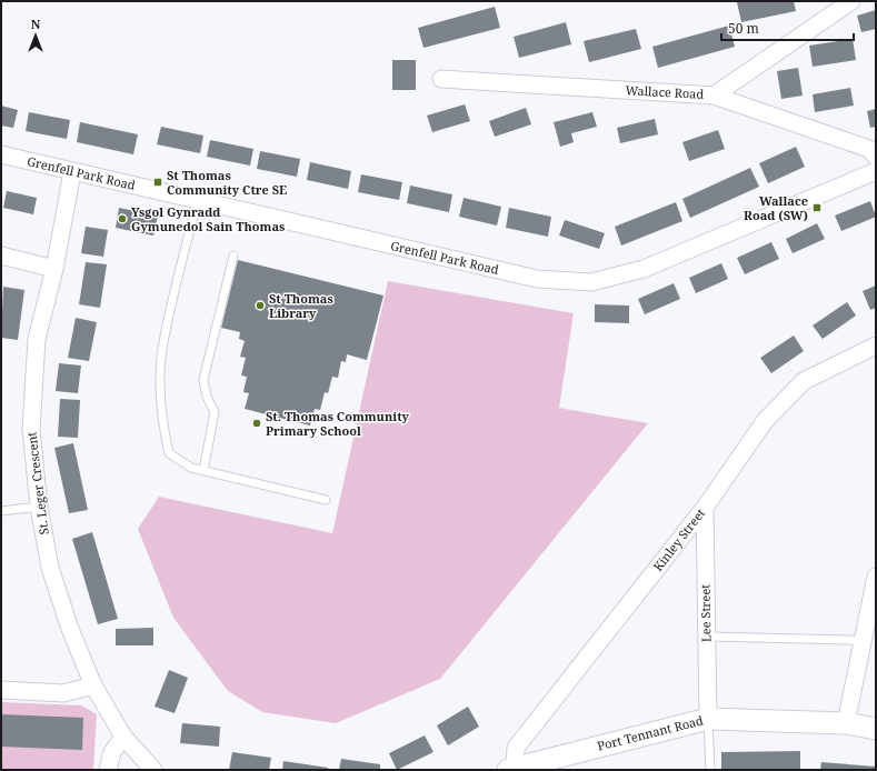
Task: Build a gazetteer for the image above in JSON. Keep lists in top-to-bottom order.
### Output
{
  "streets": {
    "street": [
      "Wallace Road",
      "Grenfell Park Road",
      "St. Leger Crescent",
      "Kinley Street",
      "Lee Street",
      "Port Tennant Road"
    ]
  },
  "crossings": [
    ["Grenfell Park Road", "St. Leger Crescent"],
    ["Kinley Street", "Lee Street"],
    ["Kinley Street", "Port Tennant Road"],
    ["Lee Street", "Port Tennant Road"]
  ],
  "places": {
    "transit": ["St Thomas Community Ctre SE", "Wallace Road (SW)"],
    "other": ["Ysgol Gynradd Gymunedol Sain Thomas", "St Thomas Library", "St. Thomas Community Primary School"]
  },
  "scale_bar": "50 m",
  "north": "top"
}
